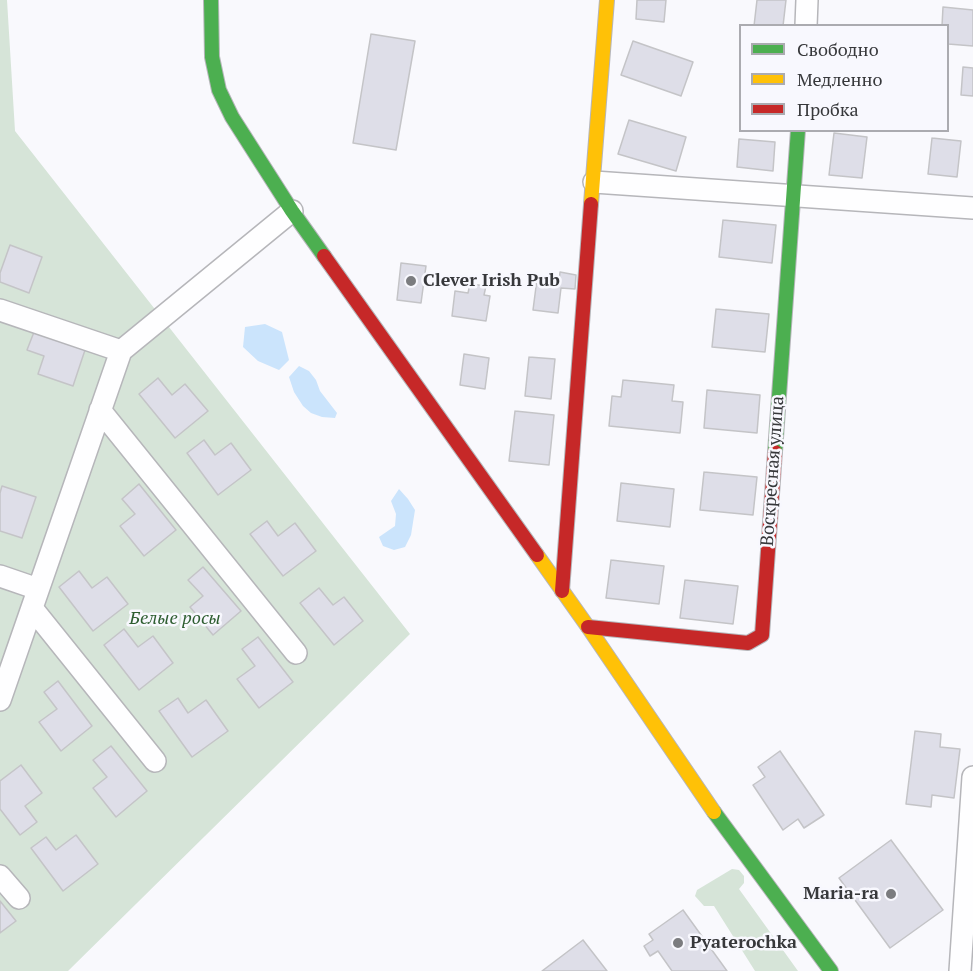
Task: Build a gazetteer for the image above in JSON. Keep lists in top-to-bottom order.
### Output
{
  "streets": {
    "street": ["Воскресная улица"]
  },
  "parks": ["Белые росы"],
  "places": ["Clever Irish Pub", "Maria-ra", "Pyaterochka"],
  "legend": ["Свободно", "Медленно", "Пробка"]
}
